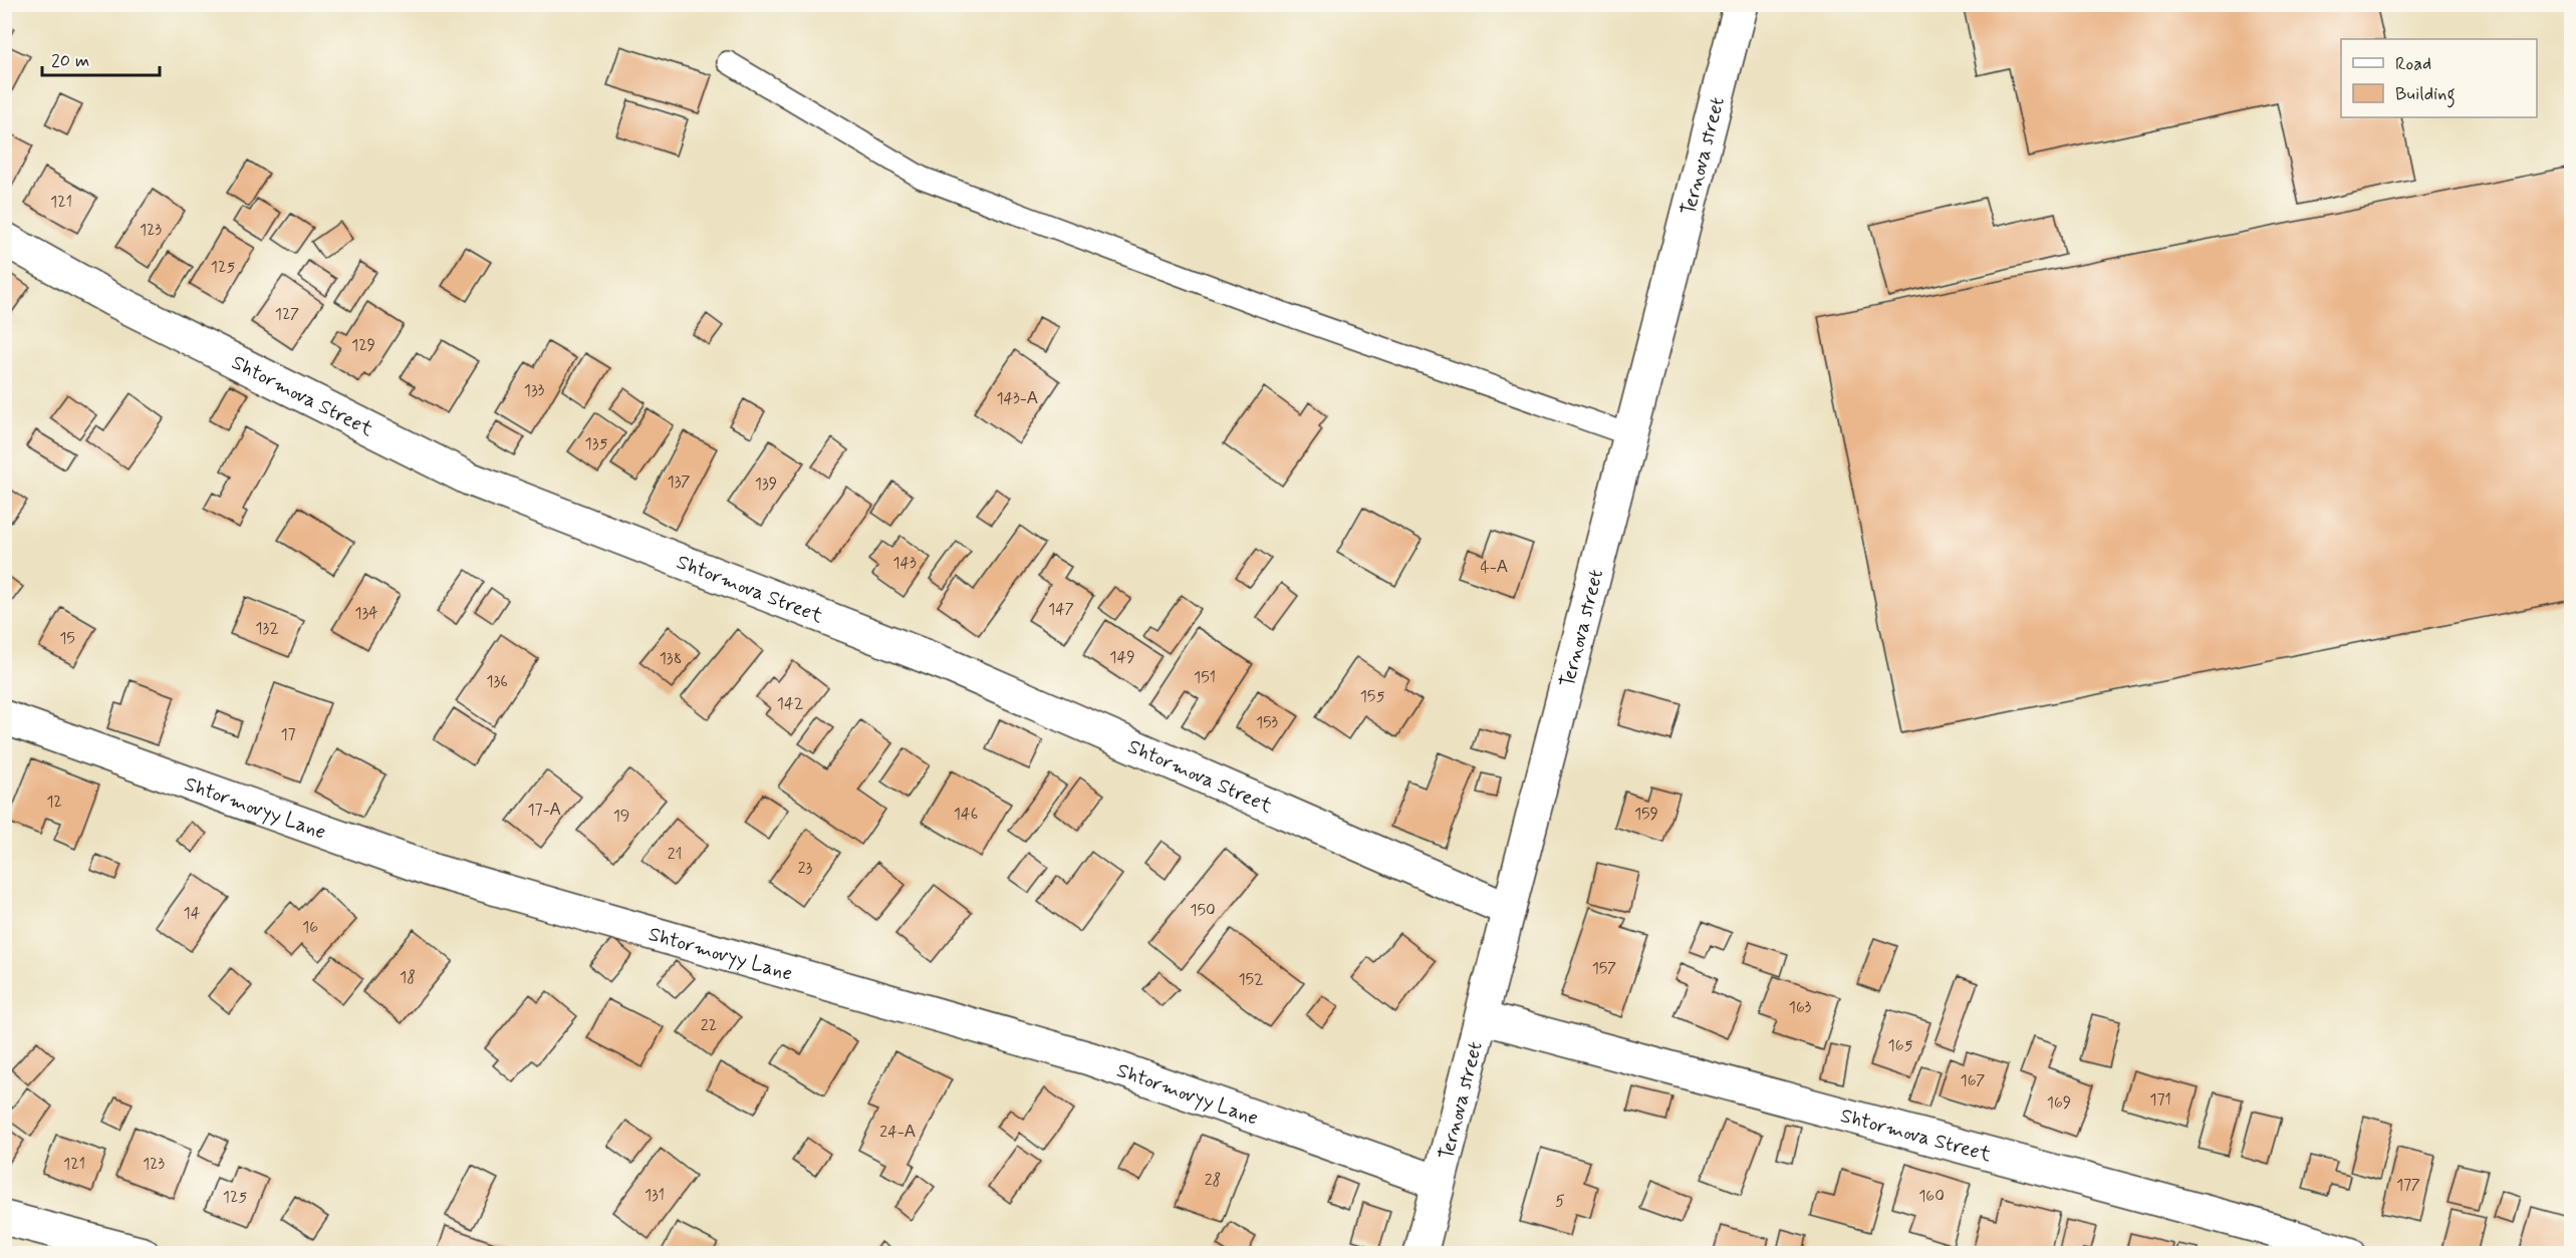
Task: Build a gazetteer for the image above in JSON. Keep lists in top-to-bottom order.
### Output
{
  "streets": {
    "street": ["Ternova street", "Shtormova Street", "Shtormovyy Lane"]
  },
  "crossings": [
    ["Ternova street", "Shtormova Street"],
    ["Ternova street", "Shtormovyy Lane"]
  ],
  "house_numbers": [
    "121",
    "123",
    "125",
    "127",
    "129",
    "133",
    "143-А",
    "135",
    "137",
    "139",
    "143",
    "4-А",
    "147",
    "134",
    "132",
    "15",
    "149",
    "138",
    "151",
    "136",
    "155",
    "142",
    "153",
    "17",
    "12",
    "17-А",
    "146",
    "159",
    "19",
    "21",
    "23",
    "150",
    "14",
    "16",
    "157",
    "18",
    "152",
    "163",
    "22",
    "165",
    "167",
    "171",
    "169",
    "24-А",
    "121",
    "123",
    "28",
    "177",
    "131",
    "160",
    "125",
    "5"
  ],
  "legend": ["Road", "Building"],
  "scale_bar": "20 m"
}
